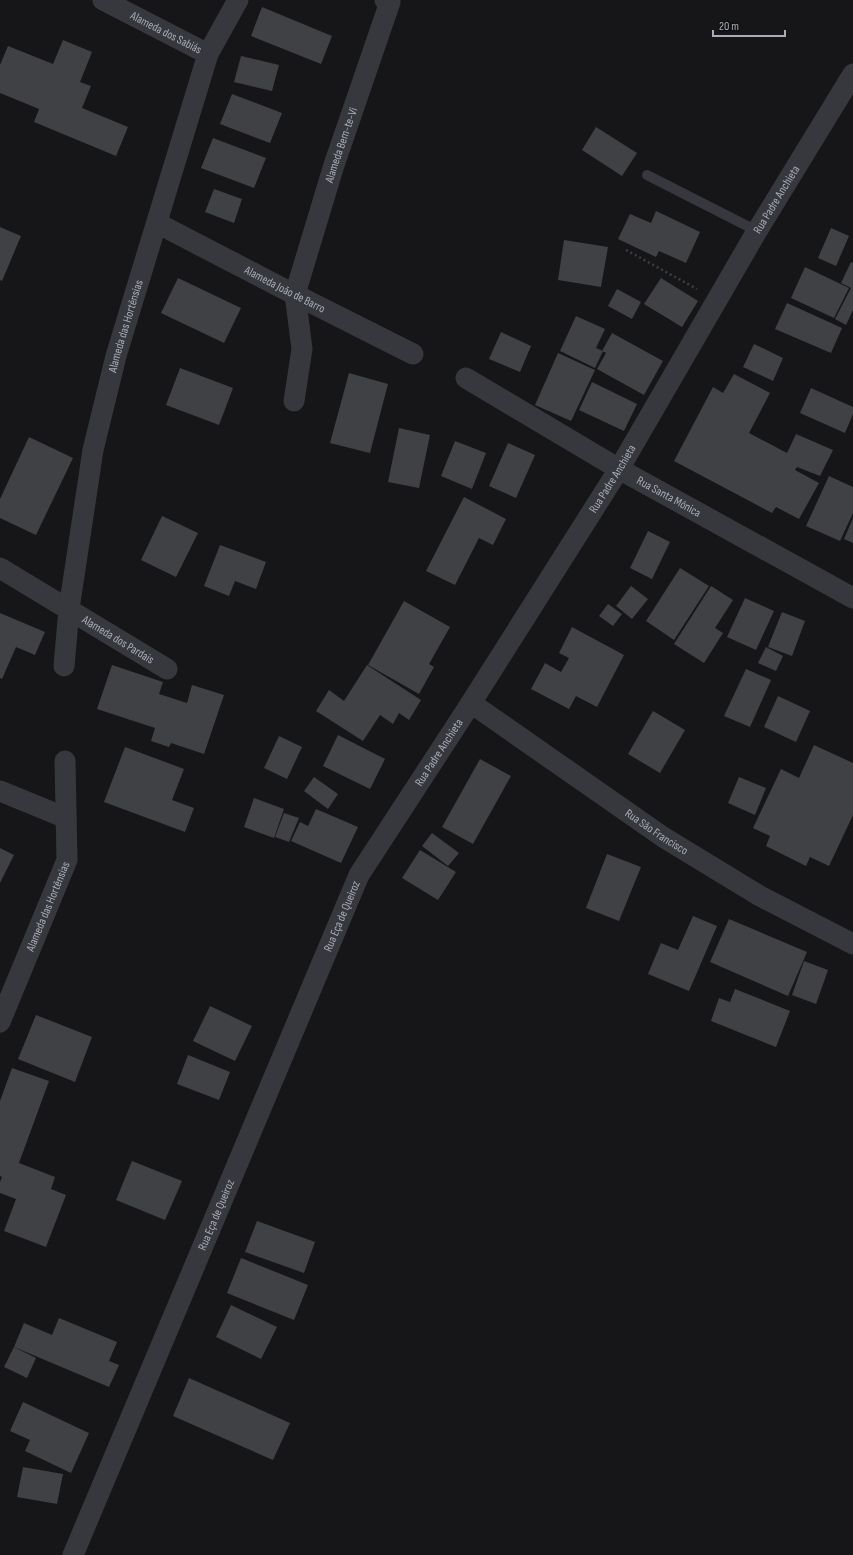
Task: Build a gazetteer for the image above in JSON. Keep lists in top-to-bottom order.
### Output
{
  "streets": {
    "street": [
      "Alameda dos Sabiás",
      "Alameda Bem-te-Vi",
      "Rua Padre Anchieta",
      "Alameda João de Barro",
      "Alameda das Hortênsias",
      "Rua Santa Mônica",
      "Alameda dos Pardais",
      "Rua São Francisco",
      "Rua Eça de Queiroz"
    ]
  },
  "crossings": [
    ["Alameda dos Sabiás", "Alameda das Hortênsias"],
    ["Alameda Bem-te-Vi", "Alameda João de Barro"],
    ["Rua Padre Anchieta", "Rua Santa Mônica"],
    ["Rua Padre Anchieta", "Rua São Francisco"],
    ["Rua Padre Anchieta", "Rua Eça de Queiroz"],
    ["Alameda João de Barro", "Alameda das Hortênsias"],
    ["Alameda das Hortênsias", "Alameda dos Pardais"]
  ],
  "scale_bar": "20 m"
}
